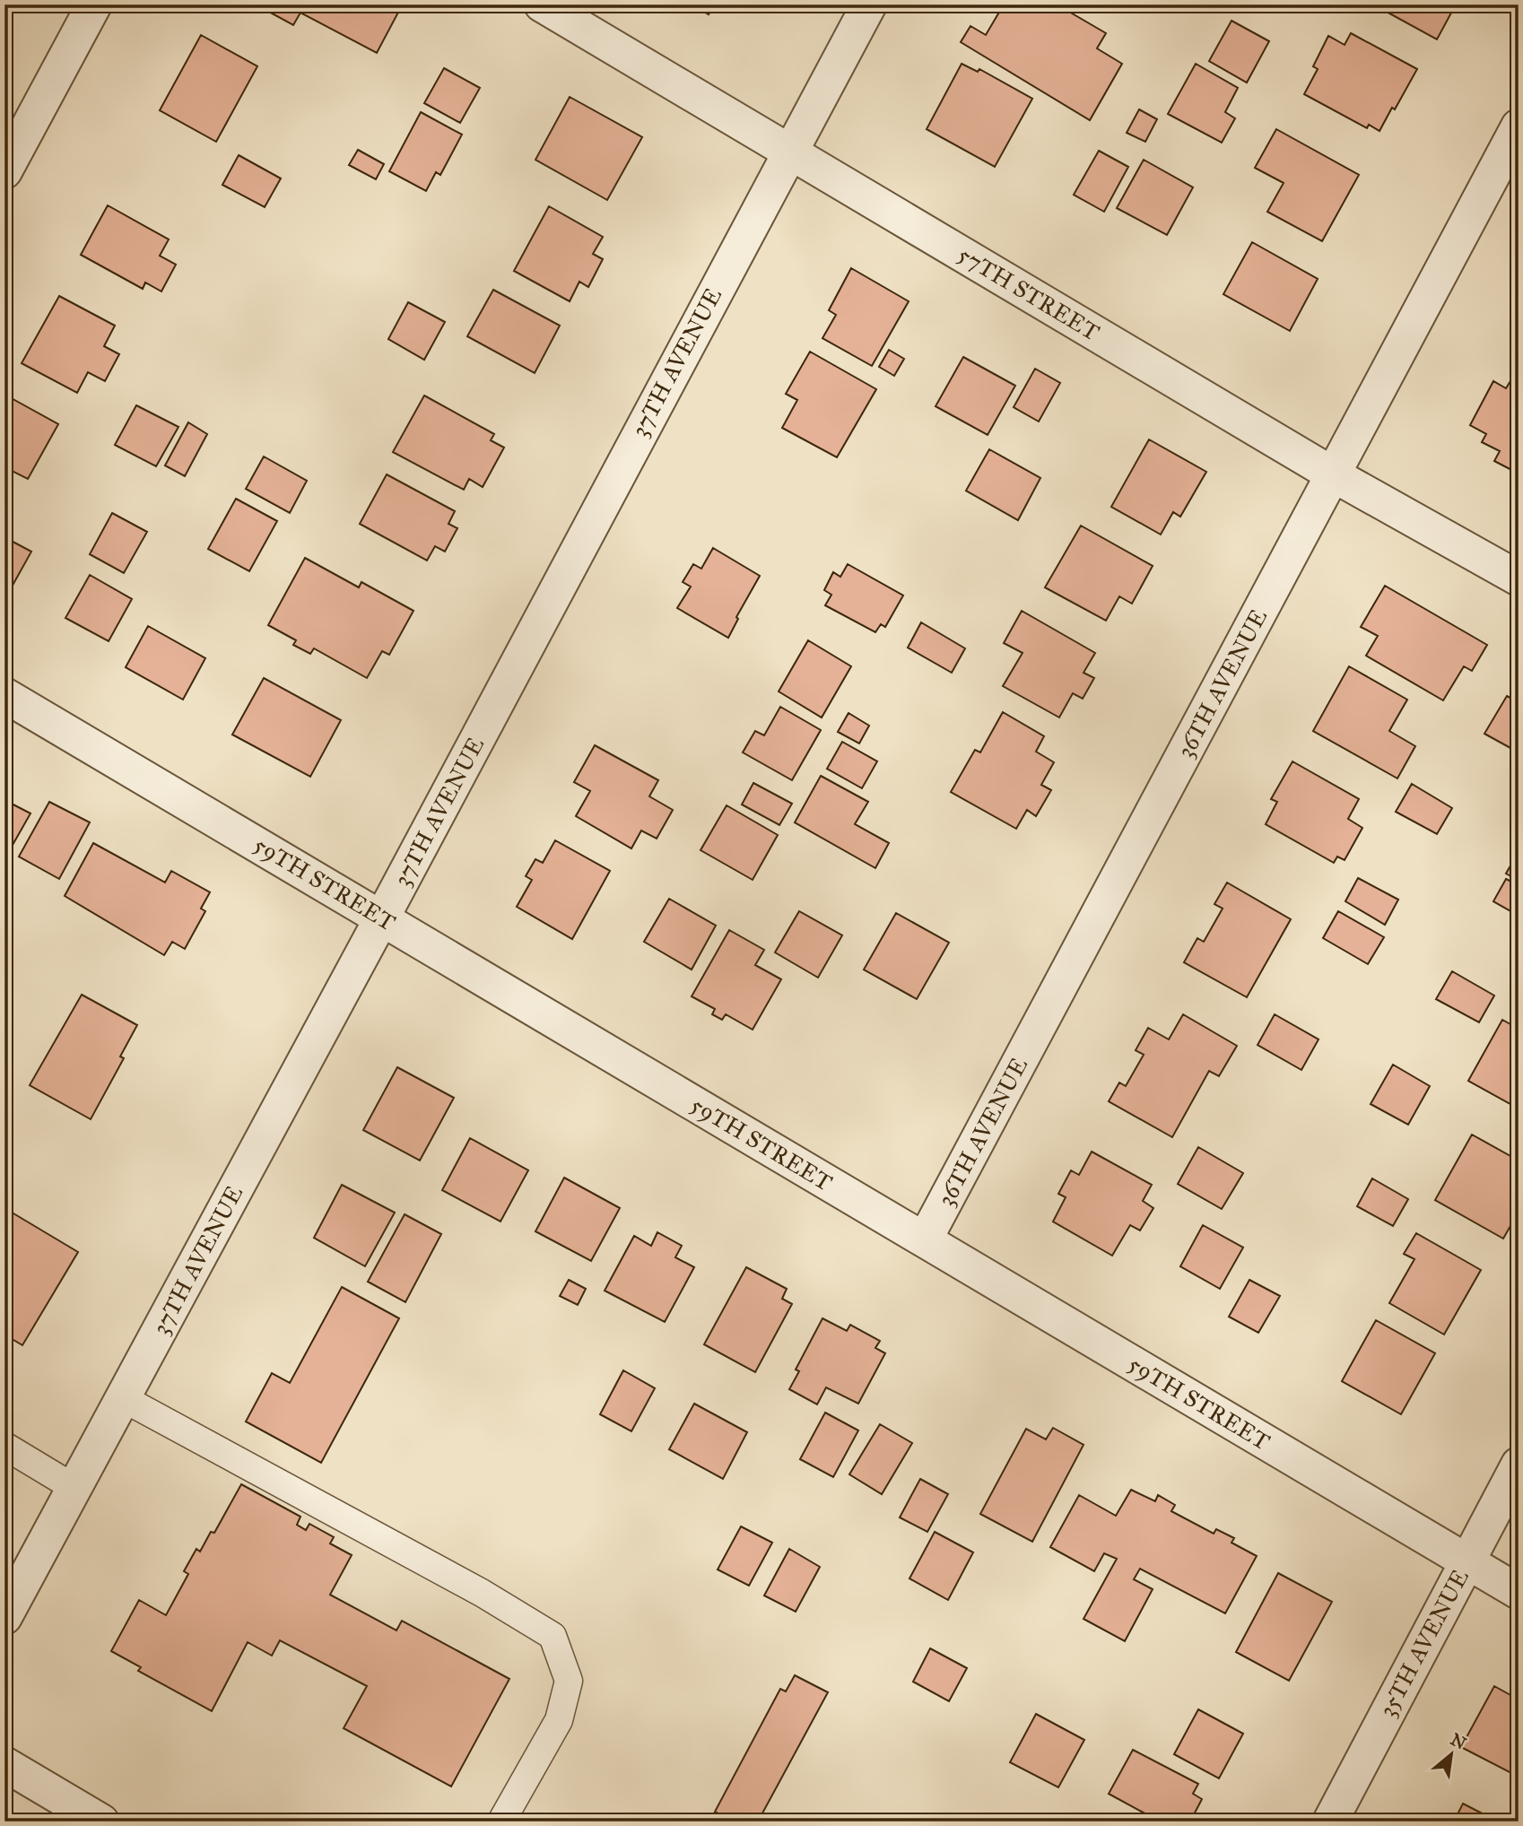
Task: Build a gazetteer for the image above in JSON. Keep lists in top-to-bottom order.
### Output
{
  "streets": {
    "street": [
      "57TH STREET",
      "37TH AVENUE",
      "36TH AVENUE",
      "59TH STREET",
      "35TH AVENUE"
    ]
  },
  "crossings": [
    ["57TH STREET", "37TH AVENUE"],
    ["57TH STREET", "36TH AVENUE"],
    ["37TH AVENUE", "59TH STREET"],
    ["36TH AVENUE", "59TH STREET"],
    ["59TH STREET", "35TH AVENUE"]
  ],
  "north": "top right"
}
